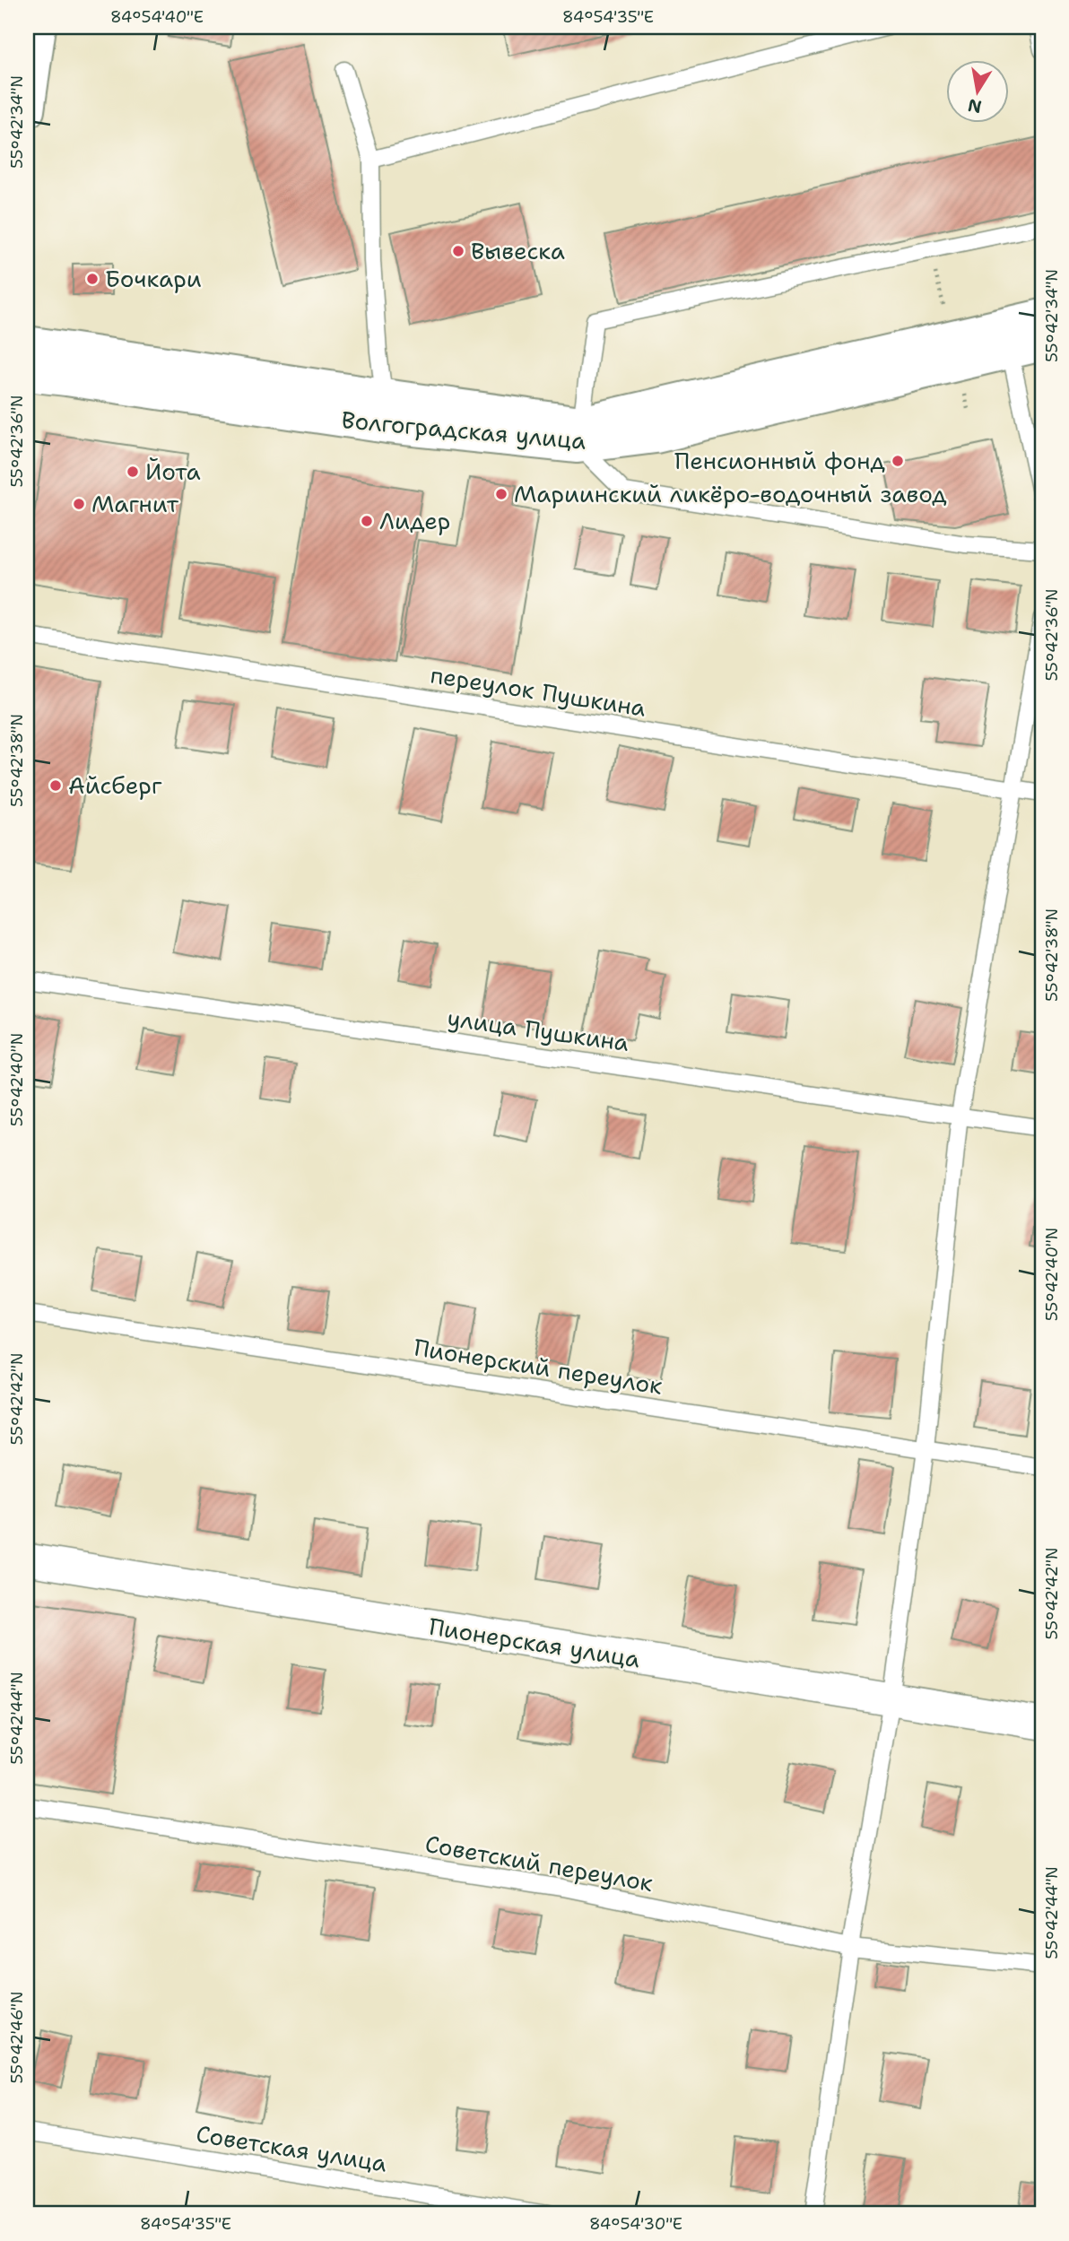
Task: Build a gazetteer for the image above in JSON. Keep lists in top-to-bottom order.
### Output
{
  "streets": {
    "main road": ["Волгоградская улица"],
    "street": ["Пионерская улица"],
    "lane": [
      "переулок Пушкина",
      "улица Пушкина",
      "Пионерский переулок",
      "Советский переулок",
      "Советская улица"
    ]
  },
  "places": [
    "Вывеска",
    "Бочкари",
    "Пенсионный фонд",
    "Йота",
    "Мариинский ликёро-водочный завод",
    "Магнит",
    "Лидер",
    "Айсберг"
  ],
  "north": "bottom",
  "coordinates": [
    "84°54'40\"E",
    "84°54'35\"E",
    "55°42'34\"N",
    "55°42'36\"N",
    "55°42'38\"N",
    "55°42'40\"N",
    "55°42'42\"N",
    "55°42'44\"N",
    "55°42'46\"N",
    "84°54'30\"E"
  ]
}
